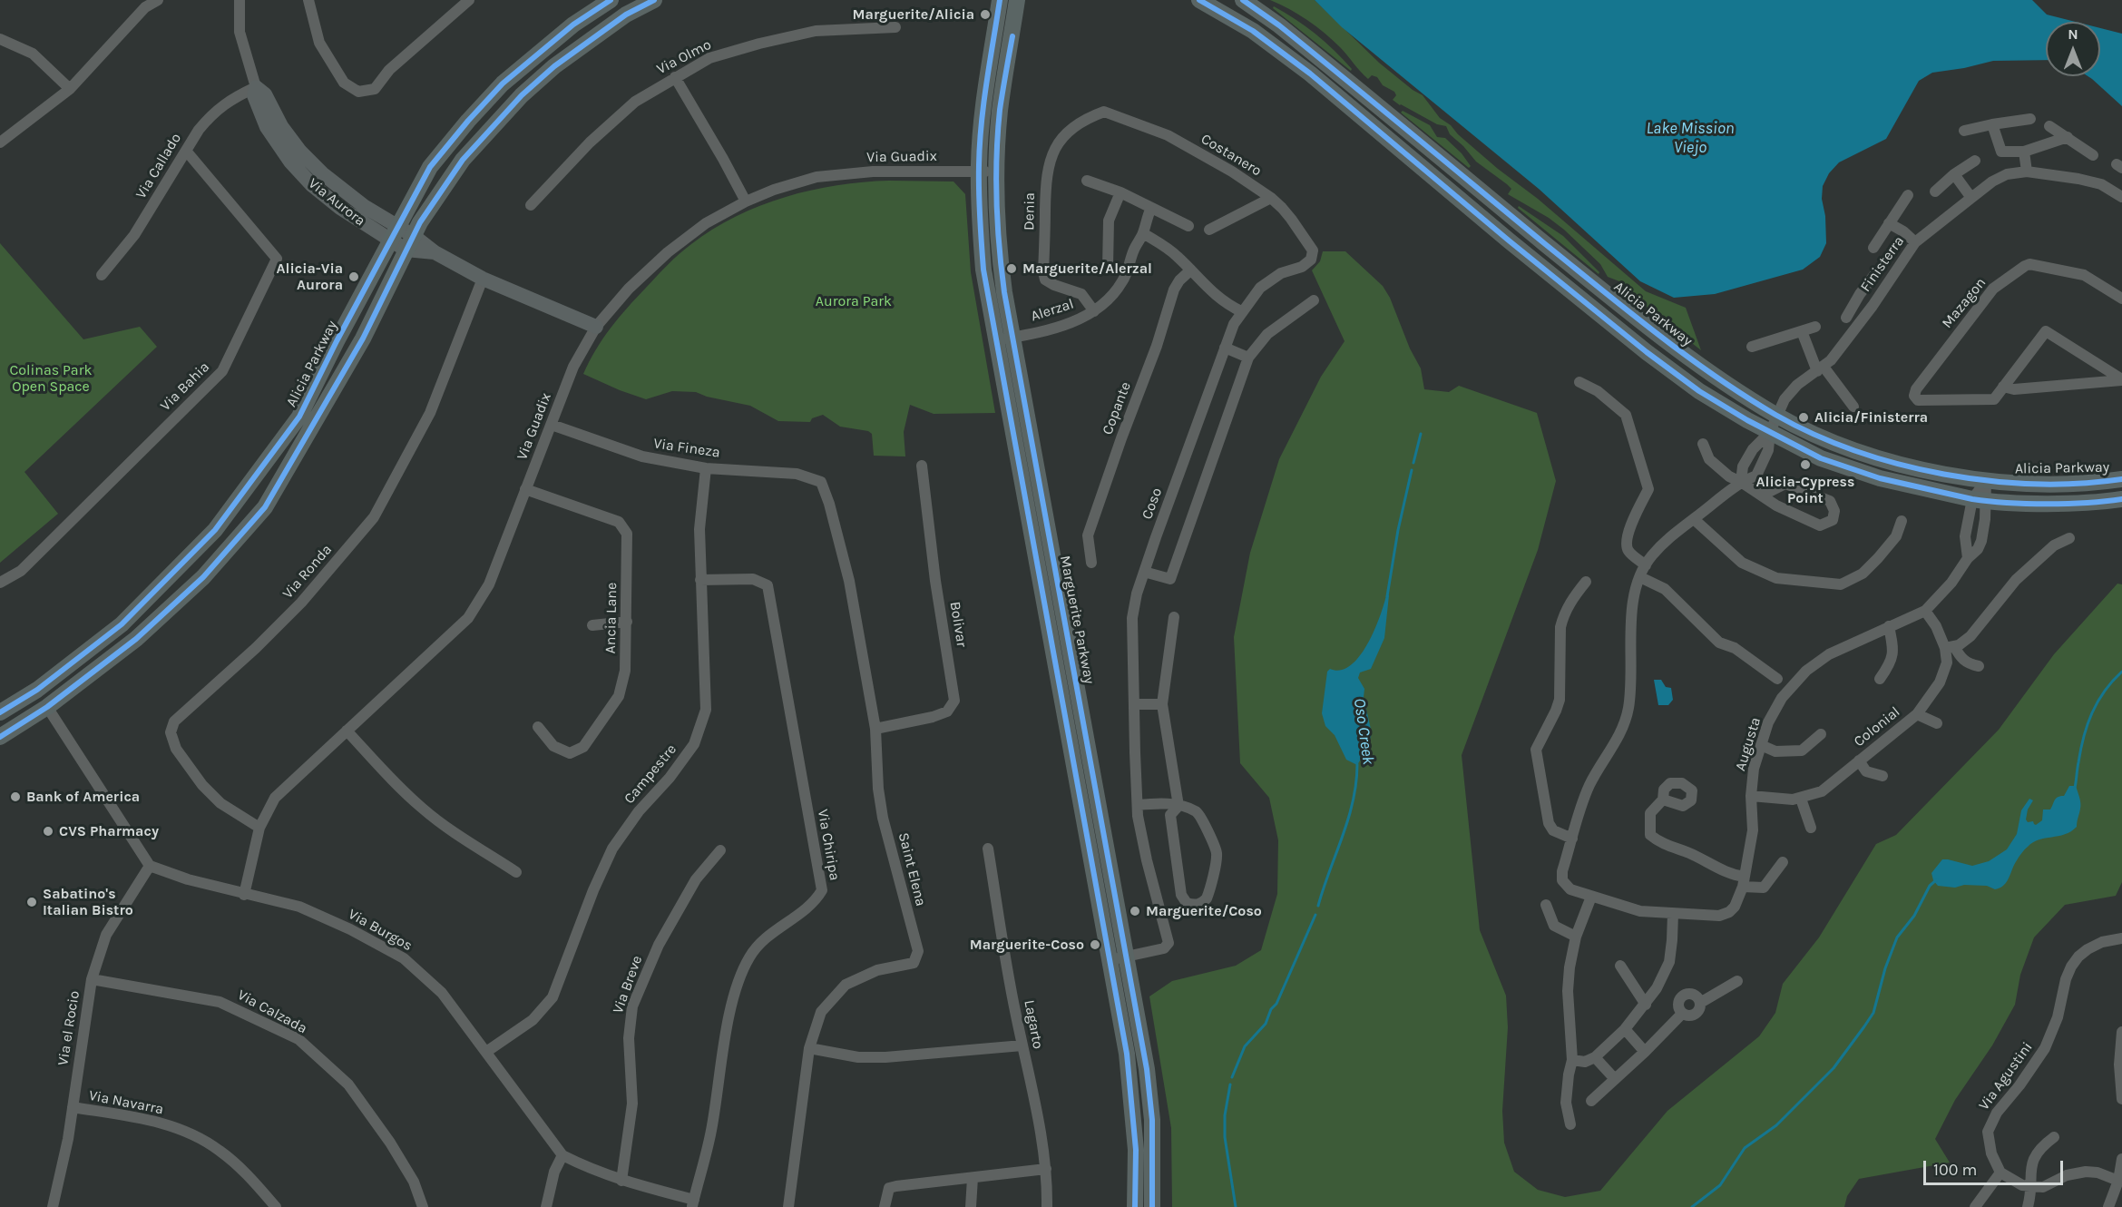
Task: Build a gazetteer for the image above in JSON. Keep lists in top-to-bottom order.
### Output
{
  "streets": {
    "main road": ["Alicia Parkway", "Marguerite Parkway"],
    "street": [
      "Via Olmo",
      "Costanero",
      "Via Guadix",
      "Via Callado",
      "Via Aurora",
      "Denia",
      "Finisterra",
      "Mazagon",
      "Alerzal",
      "Via Bahia",
      "Copante",
      "Via Fineza",
      "Coso",
      "Via Ronda",
      "Ancia Lane",
      "Bolivar",
      "Colonial",
      "Augusta",
      "Campestre",
      "Via Chiripa",
      "Saint Elena",
      "Via Burgos",
      "Via Breve",
      "Via Calzada",
      "Lagarto",
      "Via el Rocio",
      "Via Agustini",
      "Via Navarra"
    ]
  },
  "crossings": [
    ["Costanero", "Denia"],
    ["Costanero", "Coso"],
    ["Via Guadix", "Via Aurora"],
    ["Via Guadix", "Via Fineza"],
    ["Via Guadix", "Via Ronda"],
    ["Via Guadix", "Ancia Lane"],
    ["Via Guadix", "Marguerite Parkway"],
    ["Via Guadix", "Via Burgos"],
    ["Via Callado", "Via Aurora"],
    ["Via Callado", "Via Bahia"],
    ["Via Aurora", "Alicia Parkway"],
    ["Via Aurora", "Via Ronda"],
    ["Denia", "Alerzal"],
    ["Finisterra", "Alicia Parkway"],
    ["Alerzal", "Marguerite Parkway"],
    ["Alicia Parkway", "Augusta"],
    ["Via Fineza", "Campestre"],
    ["Via Fineza", "Saint Elena"],
    ["Coso", "Marguerite Parkway"],
    ["Bolivar", "Saint Elena"],
    ["Colonial", "Augusta"],
    ["Campestre", "Via Chiripa"],
    ["Campestre", "Via Burgos"],
    ["Via Chiripa", "Via Burgos"],
    ["Via Burgos", "Via Breve"],
    ["Via Burgos", "Via el Rocio"],
    ["Via Calzada", "Via el Rocio"],
    ["Via el Rocio", "Via Navarra"]
  ],
  "water": ["Lake Mission Viejo", "Oso Creek"],
  "parks": ["Aurora Park", "Colinas Park Open Space"],
  "places": [
    "Marguerite/Alicia",
    "Marguerite/Alerzal",
    "Alicia-Via Aurora",
    "Alicia/Finisterra",
    "Alicia-Cypress Point",
    "Bank of America",
    "CVS Pharmacy",
    "Sabatino's Italian Bistro",
    "Marguerite/Coso",
    "Marguerite-Coso"
  ],
  "scale_bar": "100 m",
  "north": "top"
}
